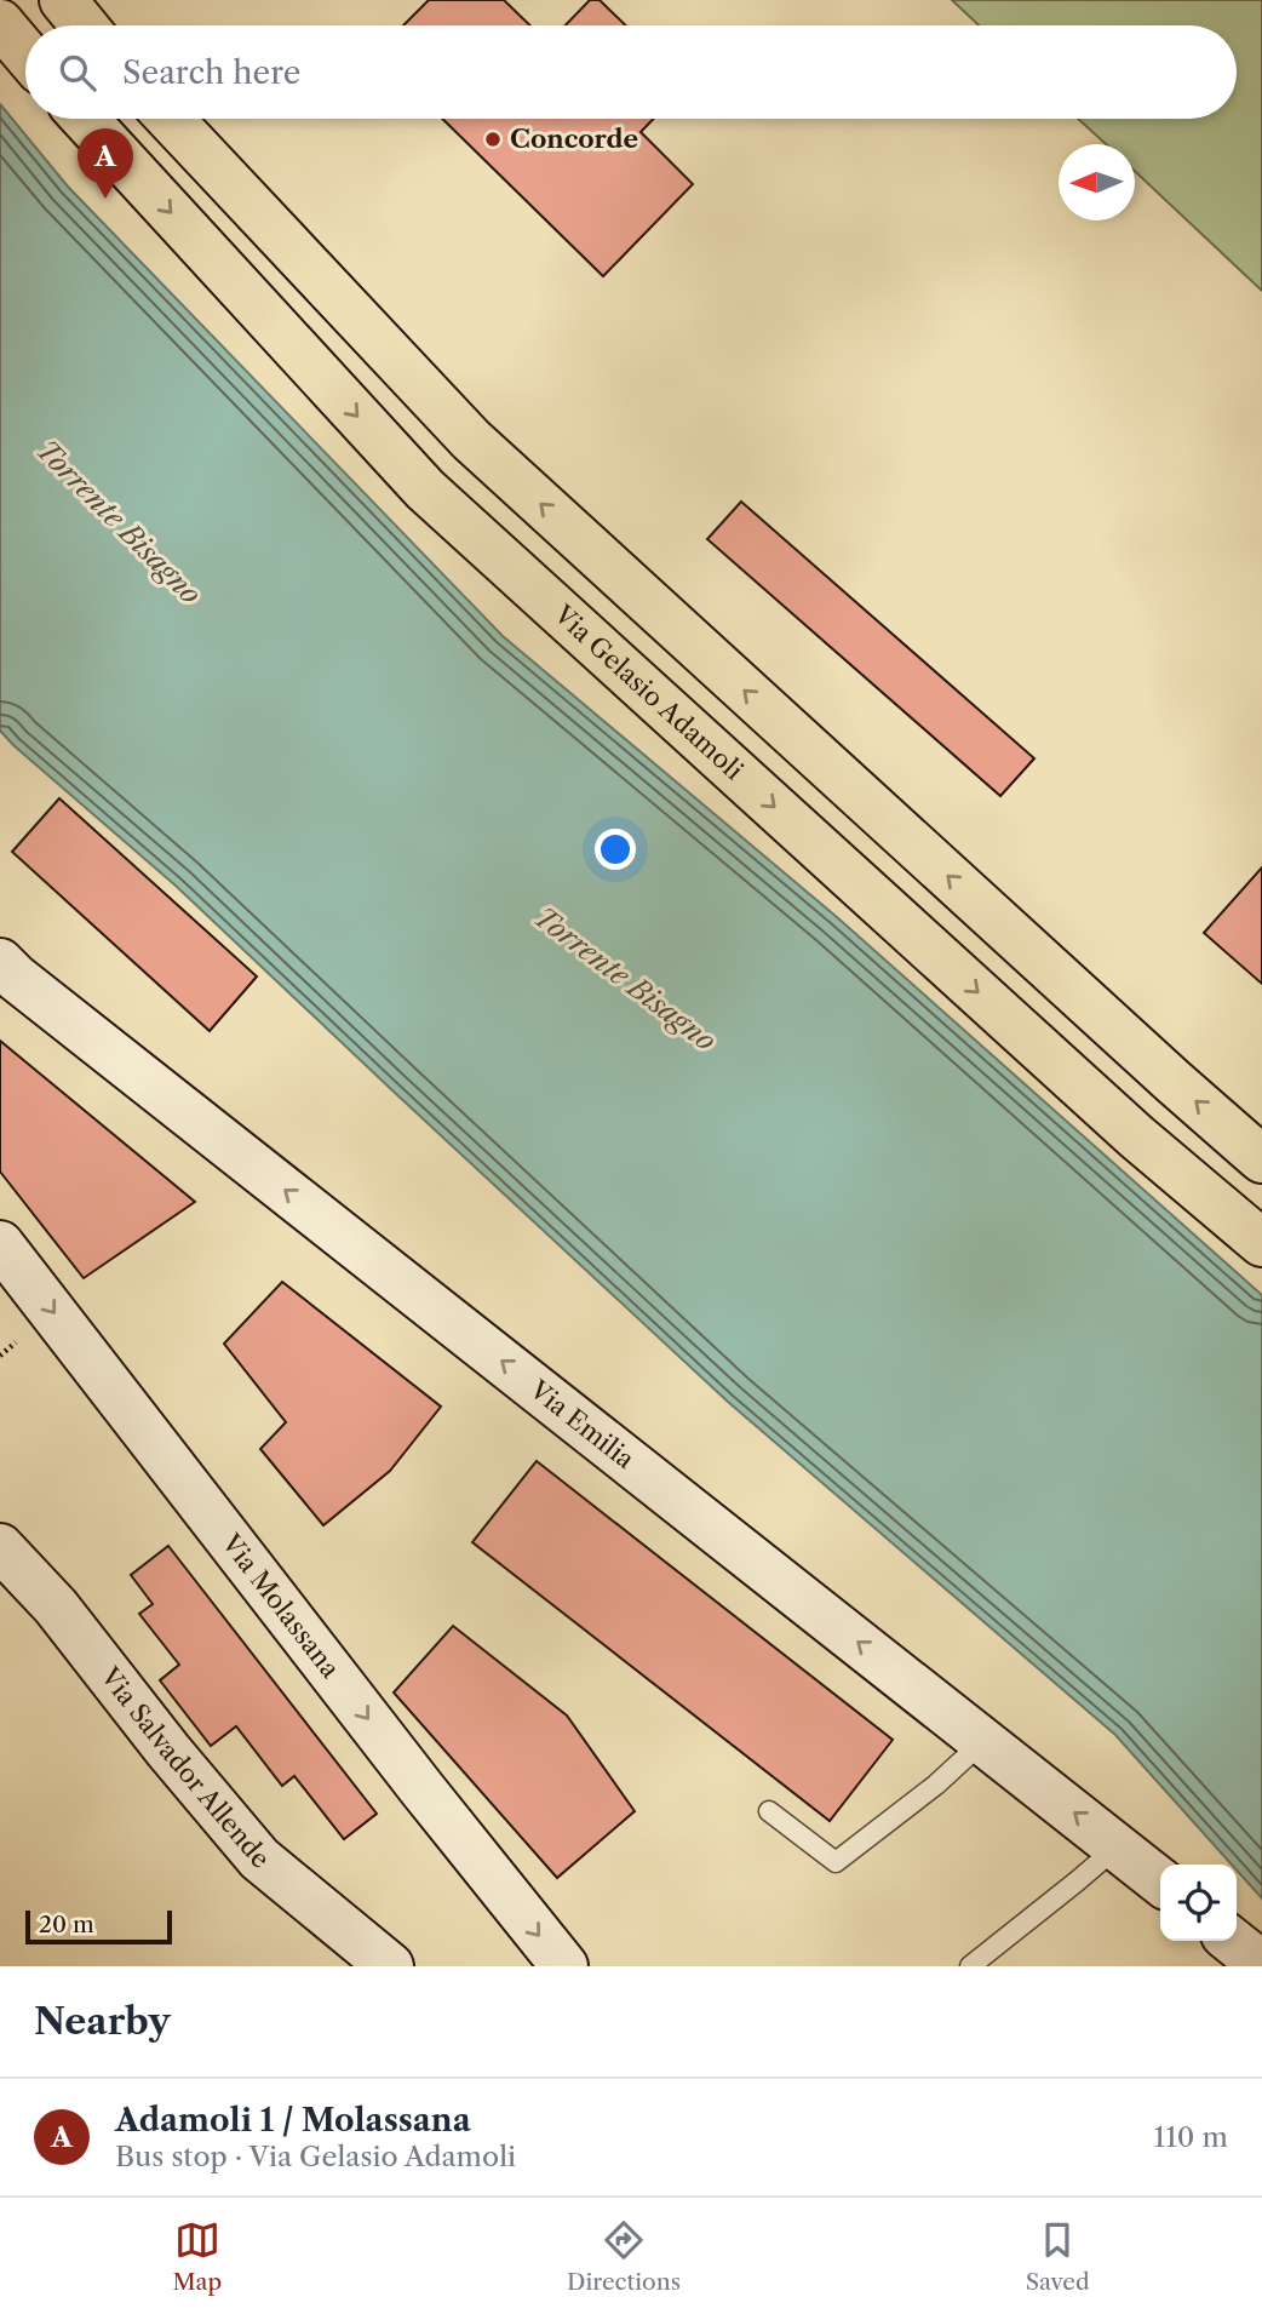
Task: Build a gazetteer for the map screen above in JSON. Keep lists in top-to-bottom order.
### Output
{
  "streets": {
    "main road": [
      "Via Gelasio Adamoli",
      "Via Emilia",
      "Via Molassana",
      "Via Salvador Allende"
    ]
  },
  "one_way": ["Via Emilia", "Via Molassana"],
  "water": ["Torrente Bisagno"],
  "places": ["Concorde"],
  "scale_bar": "20 m",
  "north": "left",
  "page": {
    "search": "Search here",
    "pins": "A",
    "scale": "20 m",
    "heading": "Nearby",
    "list": [
      {
        "mark": "A",
        "name": "Adamoli 1 / Molassana",
        "note": "Bus stop · Via Gelasio Adamoli",
        "value": "110 m"
      }
    ],
    "nav": ["Map", "Directions", "Saved"]
  }
}
